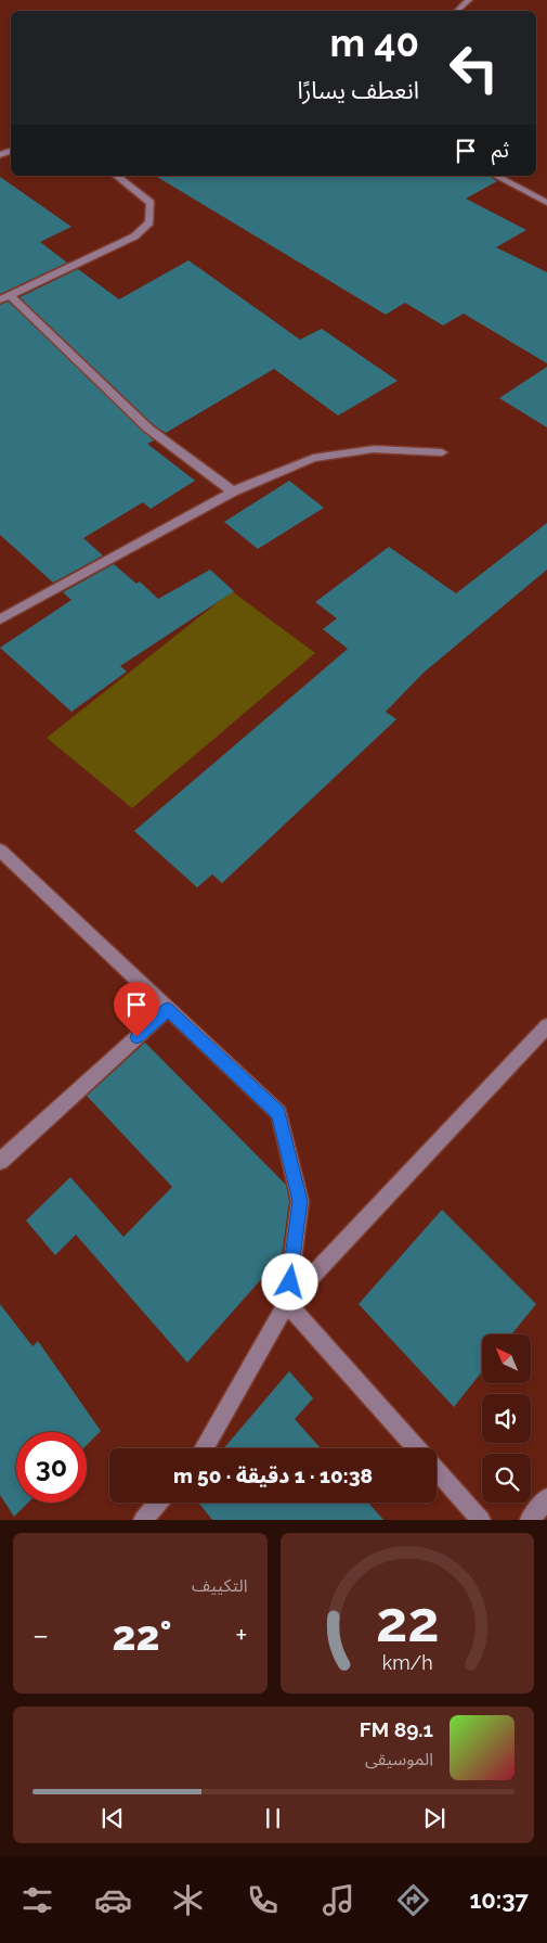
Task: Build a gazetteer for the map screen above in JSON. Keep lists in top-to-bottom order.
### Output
{
  "north": "top left",
  "page": {
    "turn": ["40 m", "انعطف يسارًا"],
    "then": "ثم",
    "limit": "30",
    "trip": "10:38 · 1 دقيقة · 50 m",
    "tile": "التكييف",
    "heat": ["−", "22°", "+"],
    "song": ["89.1 FM", "الموسيقى"],
    "tabs": "10:37",
    "gauge": ["22", "km/h"]
  }
}
